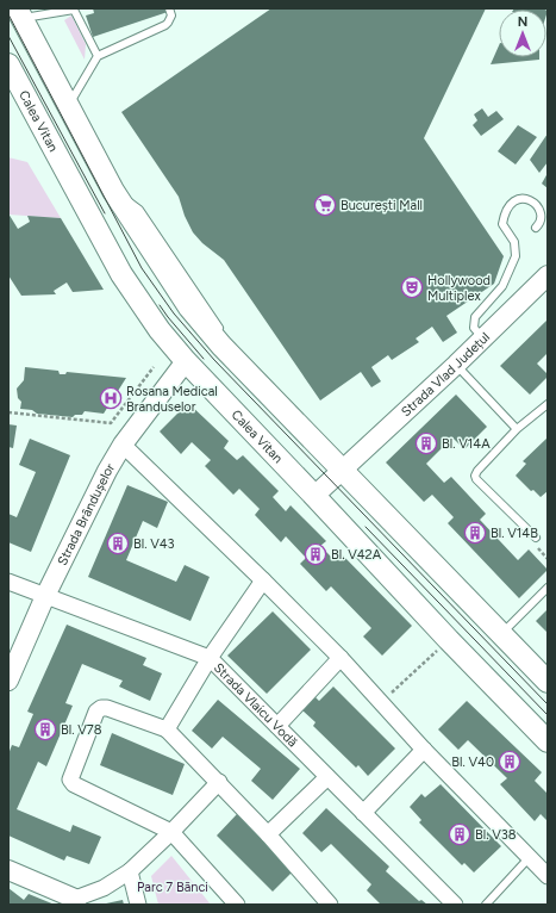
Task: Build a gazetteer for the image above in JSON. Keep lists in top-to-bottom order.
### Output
{
  "streets": {
    "main road": ["Calea Vitan"],
    "street": ["Strada Vlad Județul", "Strada Brândușelor", "Strada Vlaicu Vodă"]
  },
  "crossings": [
    ["Calea Vitan", "Strada Vlad Județul"],
    ["Calea Vitan", "Strada Brândușelor"],
    ["Strada Brândușelor", "Strada Vlaicu Vodă"]
  ],
  "parks": ["Parc 7 Bănci"],
  "places": {
    "supermarket": ["București Mall"],
    "theatre": ["Hollywood Multiplex"],
    "hospital": ["Rosana Medical Branduselor"],
    "building": [
      "Bl. V14A",
      "Bl. V14B",
      "Bl. V43",
      "Bl. V42A",
      "Bl. V78",
      "Bl. V40",
      "Bl. V38"
    ]
  },
  "north": "top"
}
